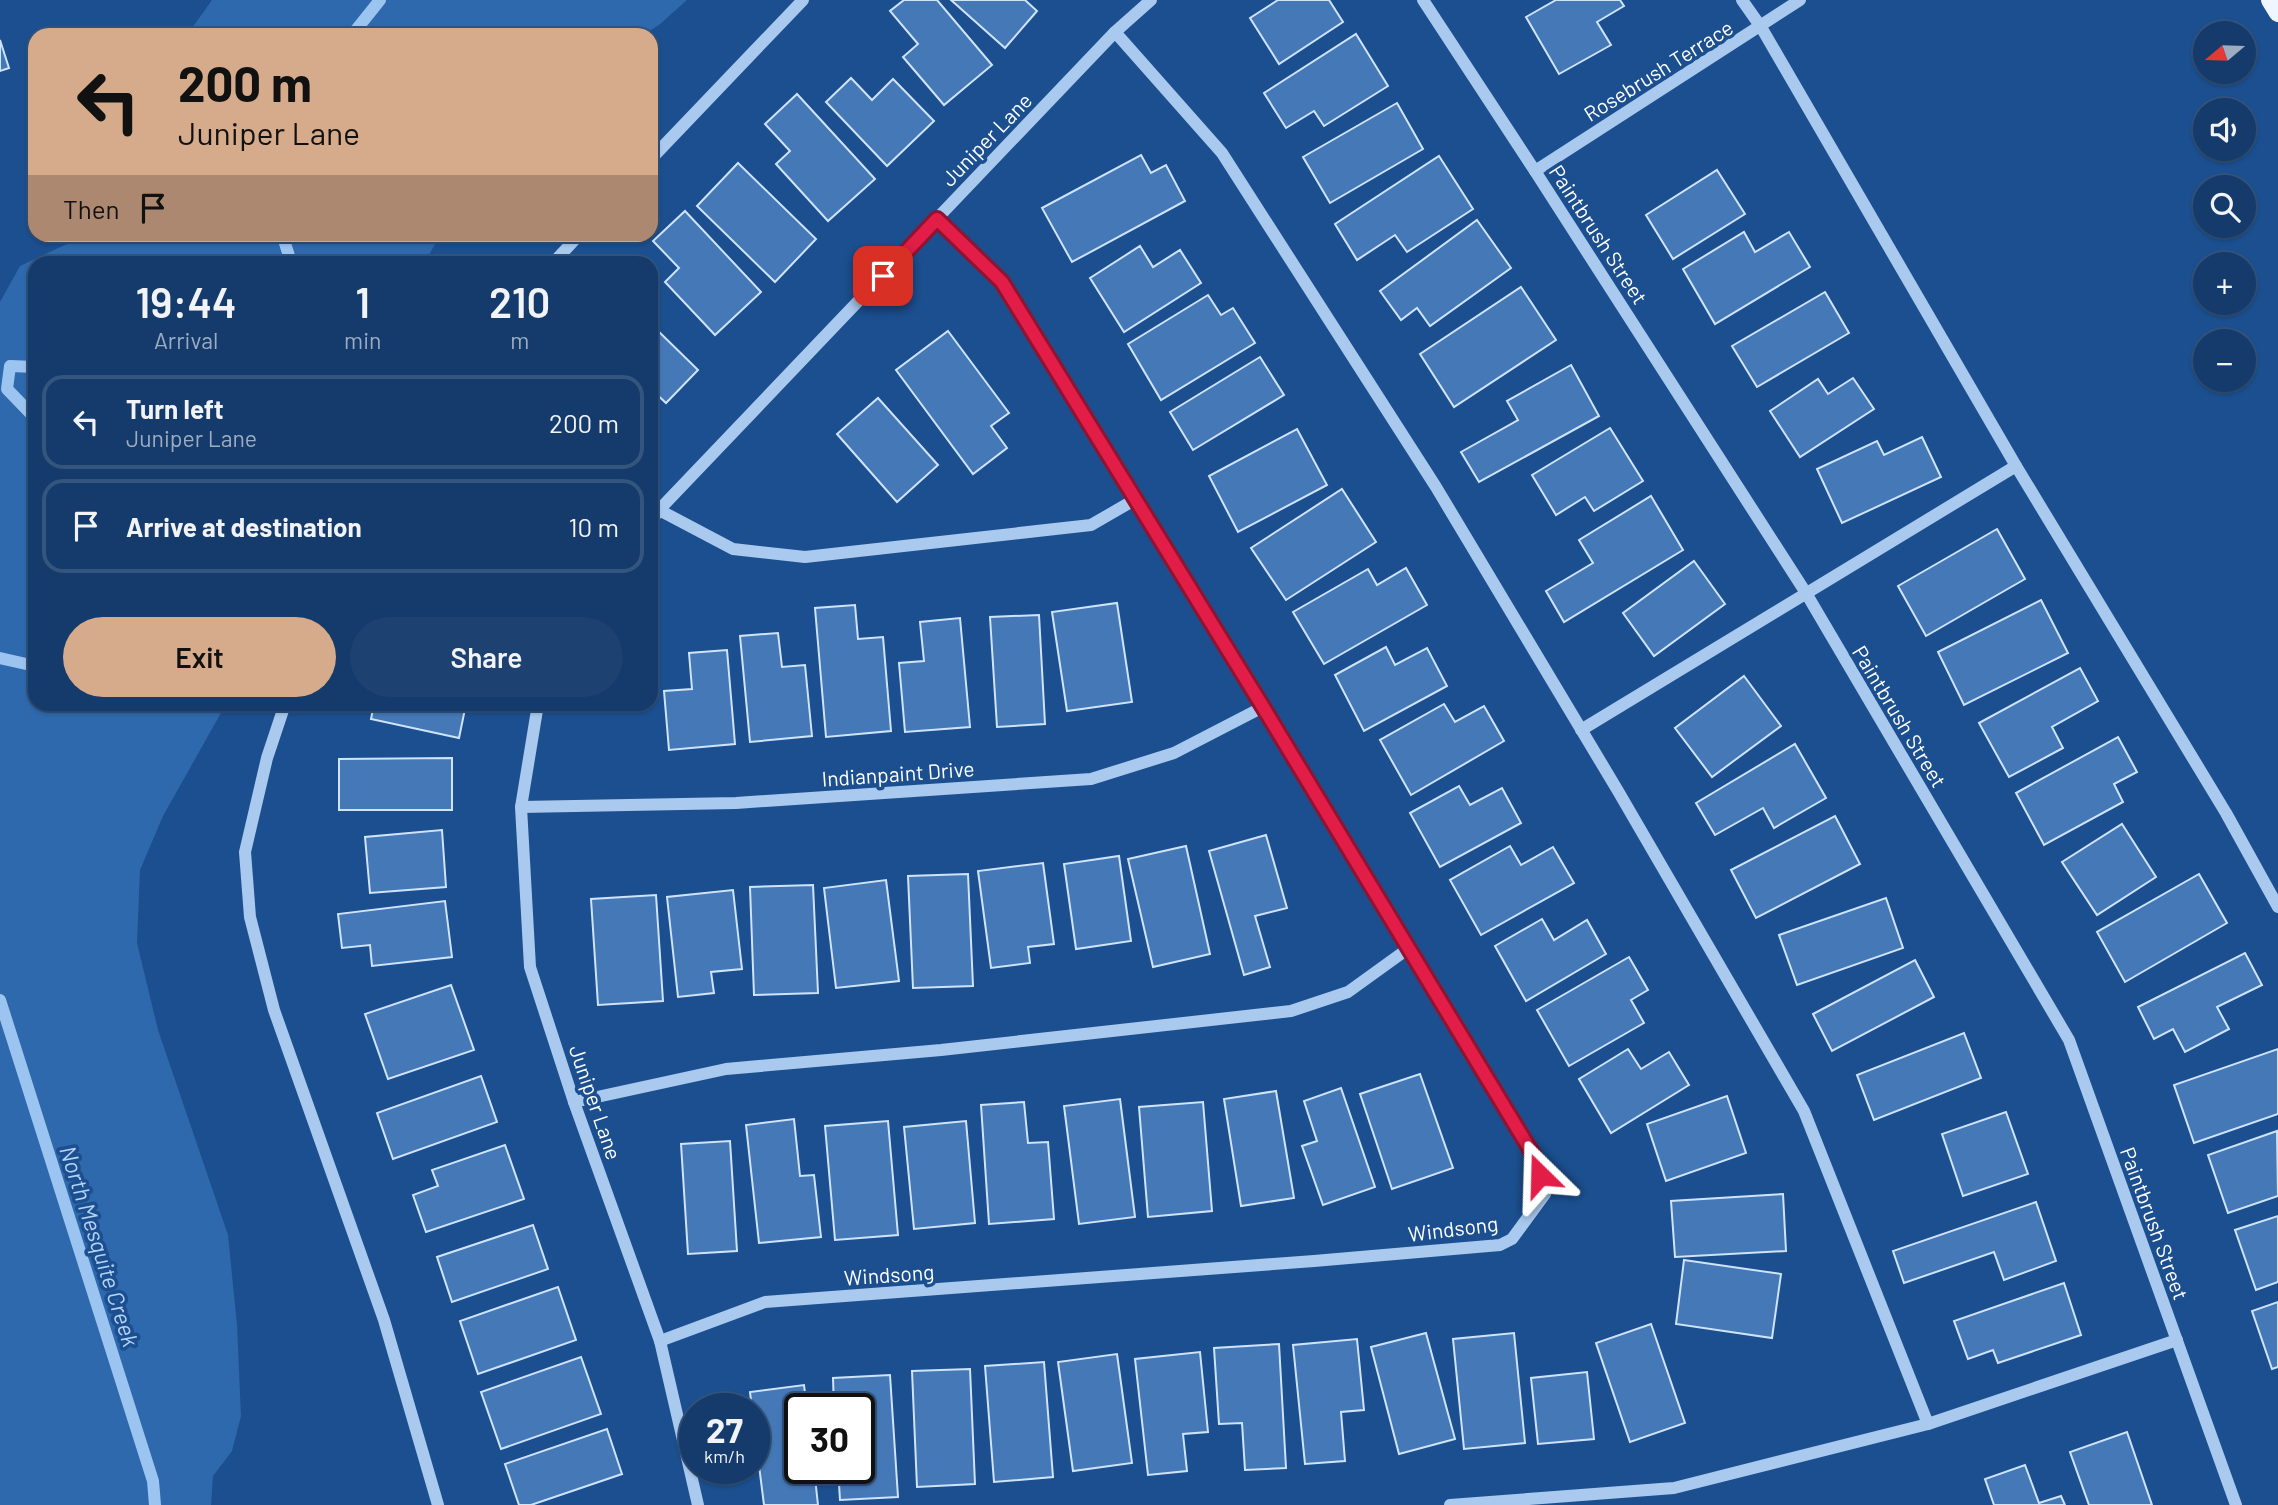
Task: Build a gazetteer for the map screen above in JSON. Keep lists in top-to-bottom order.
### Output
{
  "streets": {
    "street": [
      "Rosebrush Terrace",
      "Juniper Lane",
      "Paintbrush Street",
      "Indianpaint Drive",
      "Windsong"
    ]
  },
  "crossings": [
    ["Rosebrush Terrace", "Paintbrush Street"],
    ["Juniper Lane", "Indianpaint Drive"],
    ["Juniper Lane", "Windsong"],
    ["Indianpaint Drive", "Windsong"]
  ],
  "water": ["North Mesquite Creek"],
  "north": "left",
  "page": {
    "map_buttons": ["+", "−"],
    "turn": ["200 m", "Juniper Lane"],
    "then": "Then",
    "eta": [
      "19:44",
      "Arrival",
      "1",
      "min",
      "210",
      "m"
    ],
    "list": [
      {
        "name": "Turn left",
        "note": "Juniper Lane",
        "value": "200 m"
      },
      {
        "name": "Arrive at destination",
        "value": "10 m"
      }
    ],
    "buttons": ["Exit", "Share"],
    "speed": "27 km/h",
    "limit": "30"
  }
}
